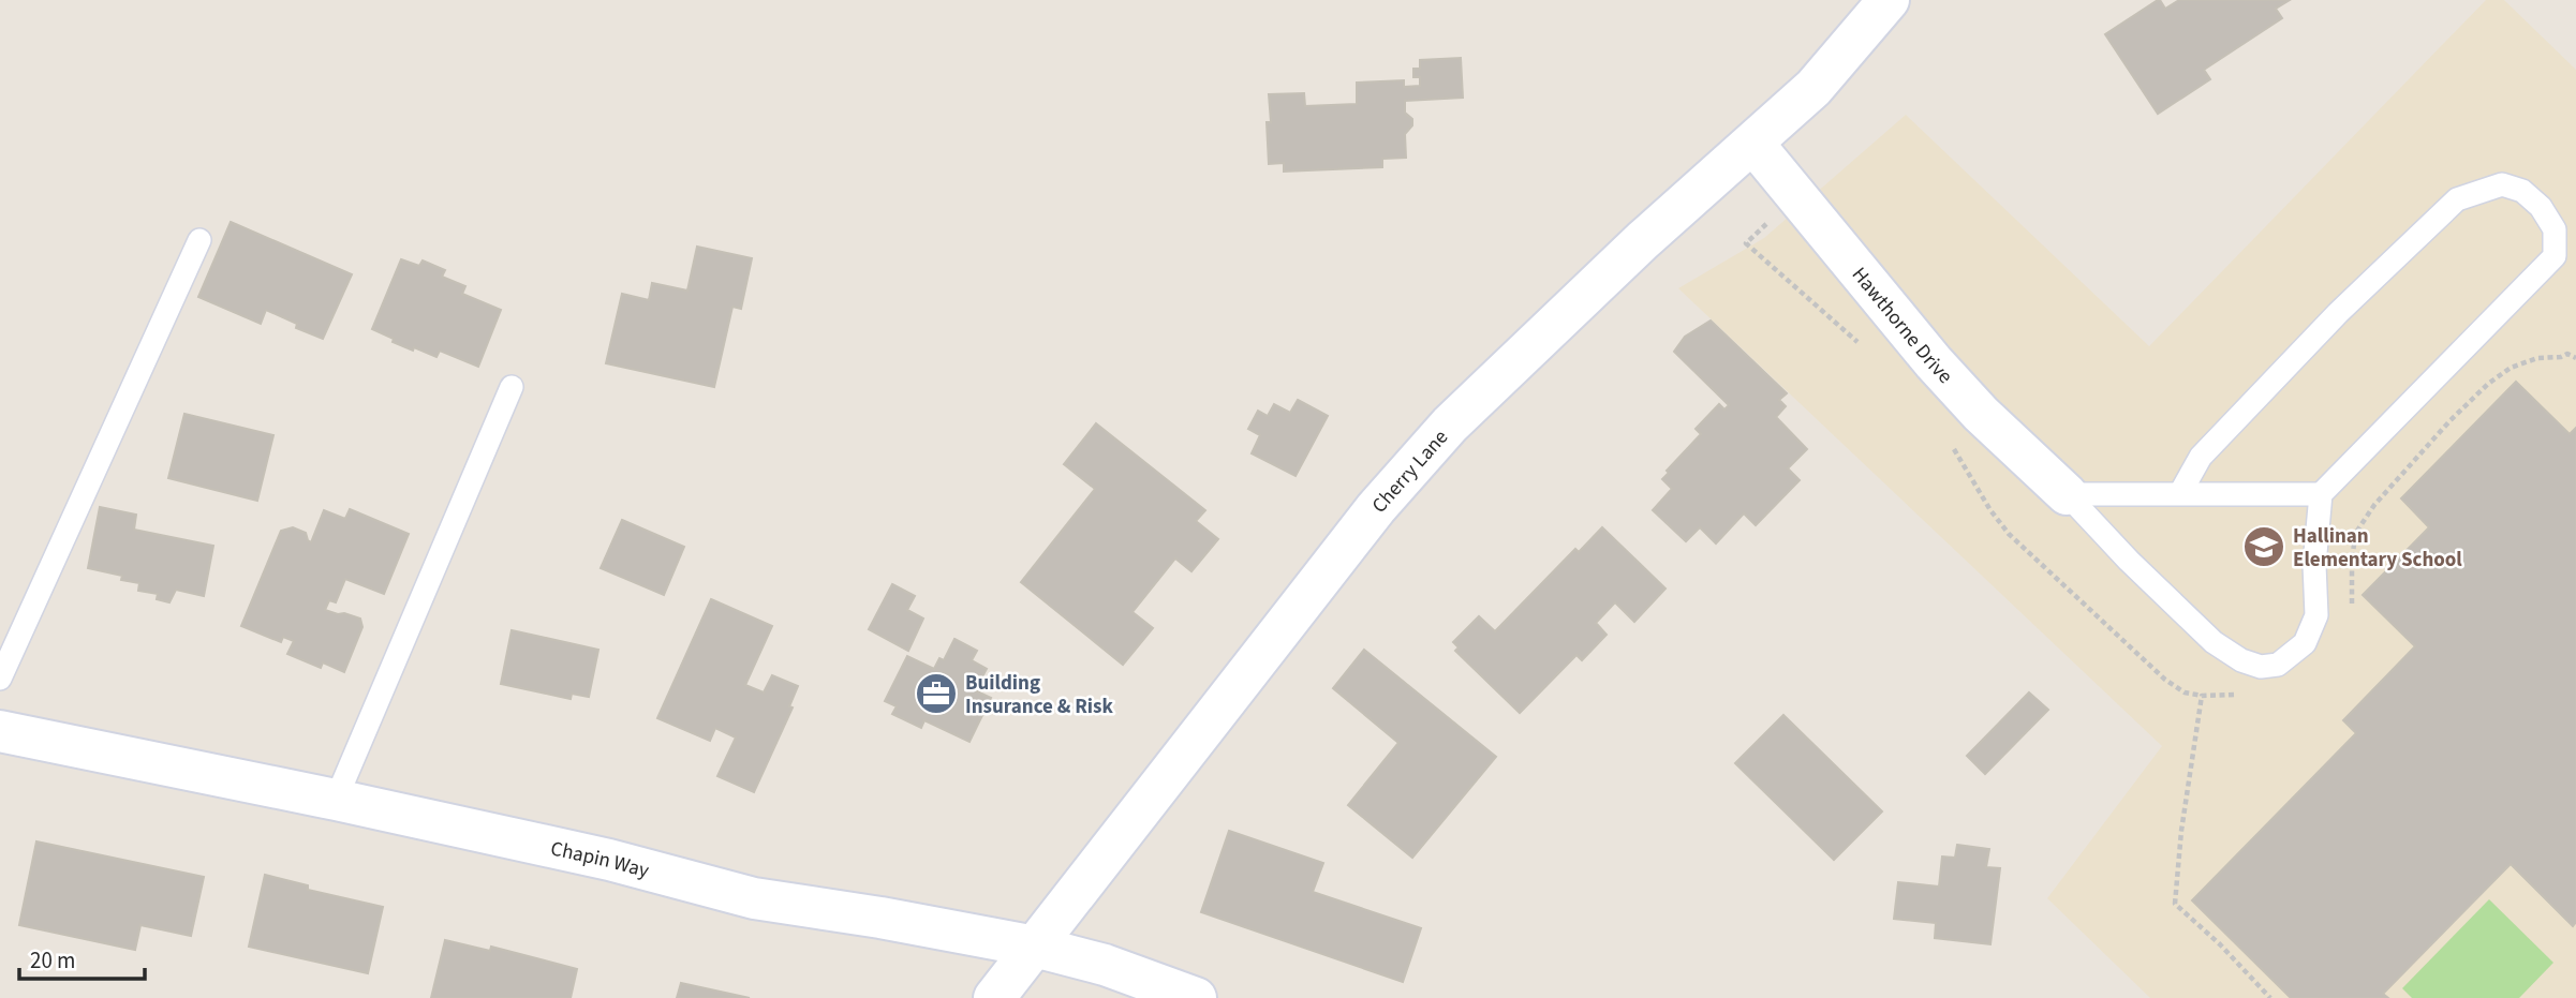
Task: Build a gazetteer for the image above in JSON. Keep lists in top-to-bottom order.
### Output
{
  "streets": {
    "street": ["Hawthorne Drive", "Cherry Lane", "Chapin Way"]
  },
  "crossings": [
    ["Hawthorne Drive", "Cherry Lane"],
    ["Cherry Lane", "Chapin Way"]
  ],
  "places": {
    "school or university": ["Hallinan Elementary School"],
    "office": ["Building Insurance & Risk"]
  },
  "scale_bar": "20 m"
}
